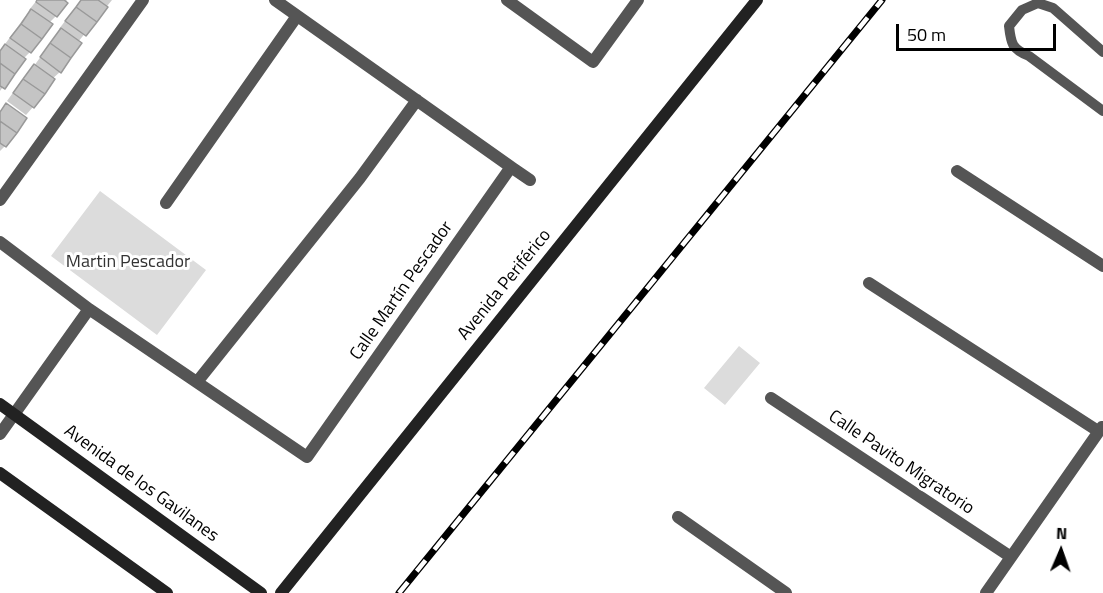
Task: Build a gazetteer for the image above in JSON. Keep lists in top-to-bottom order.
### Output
{
  "streets": {
    "main road": ["Avenida Periférico", "Avenida de los Gavilanes"],
    "street": ["Calle Martín Pescador", "Calle Pavito Migratorio"]
  },
  "parks": ["Martin Pescador"],
  "scale_bar": "50 m",
  "north": "top"
}
